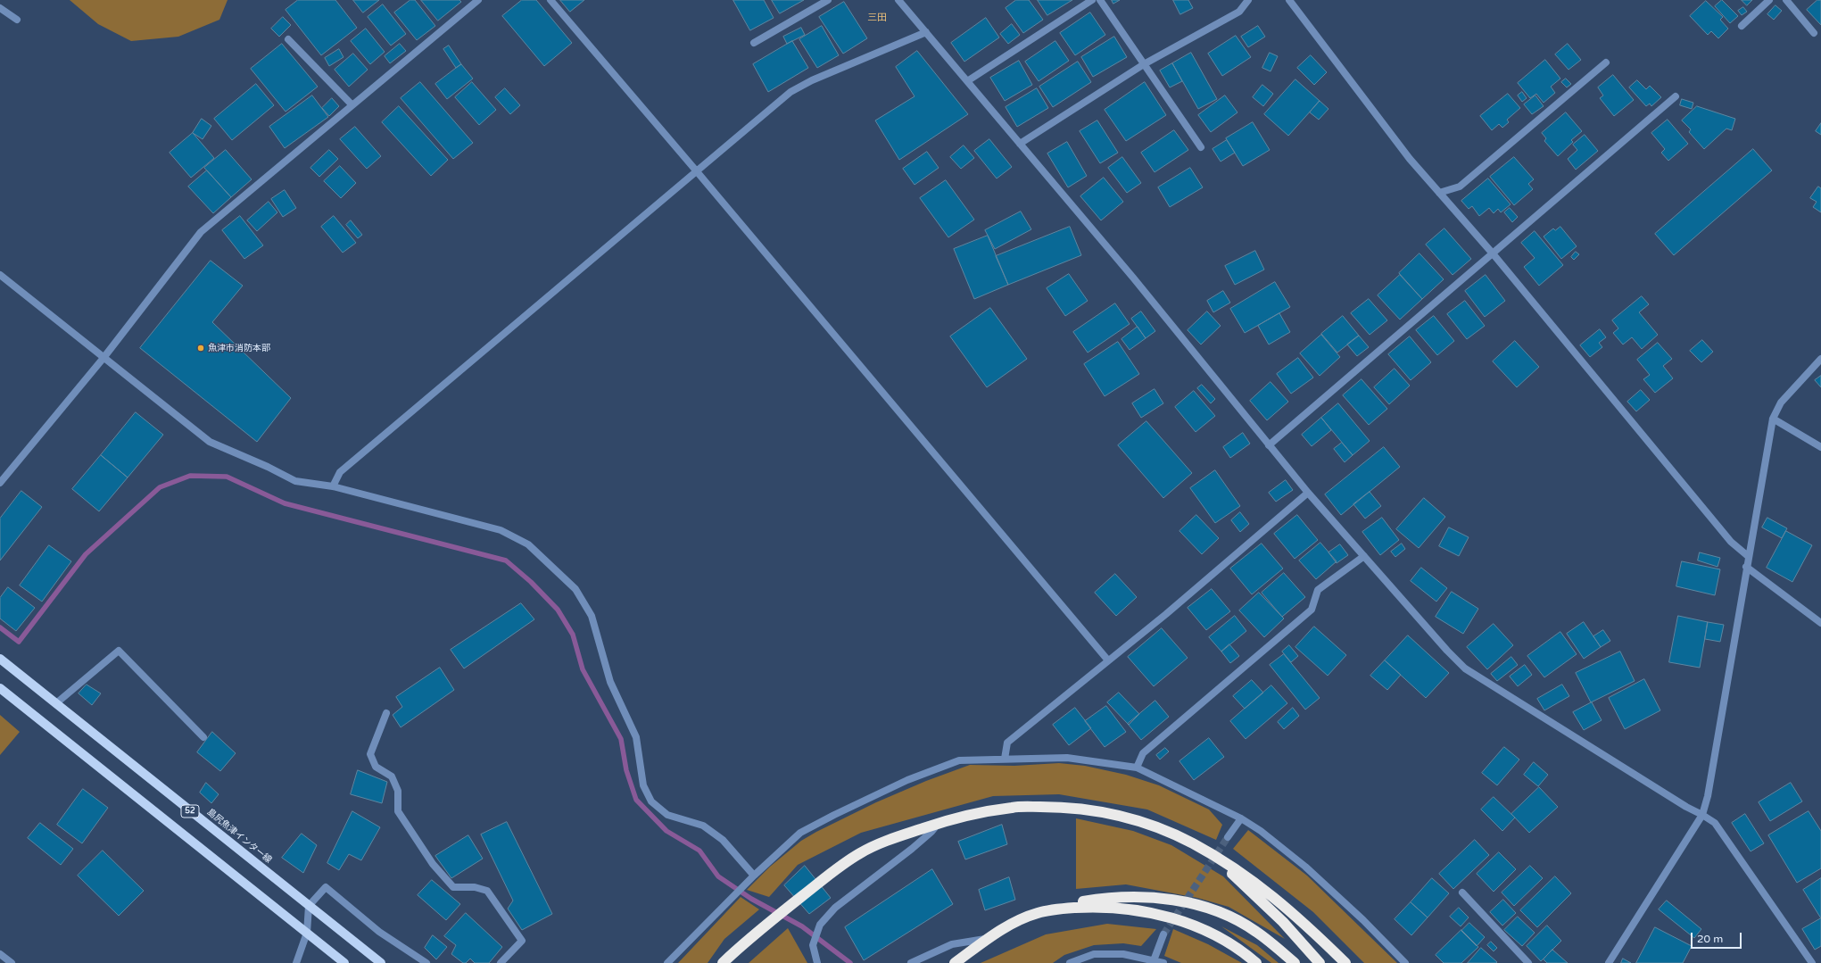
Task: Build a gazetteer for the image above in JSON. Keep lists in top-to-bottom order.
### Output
{
  "streets": {
    "main road": ["52", "島尻魚津インター線"]
  },
  "districts": ["三田"],
  "places": ["魚津市消防本部"],
  "scale_bar": "20 m"
}
